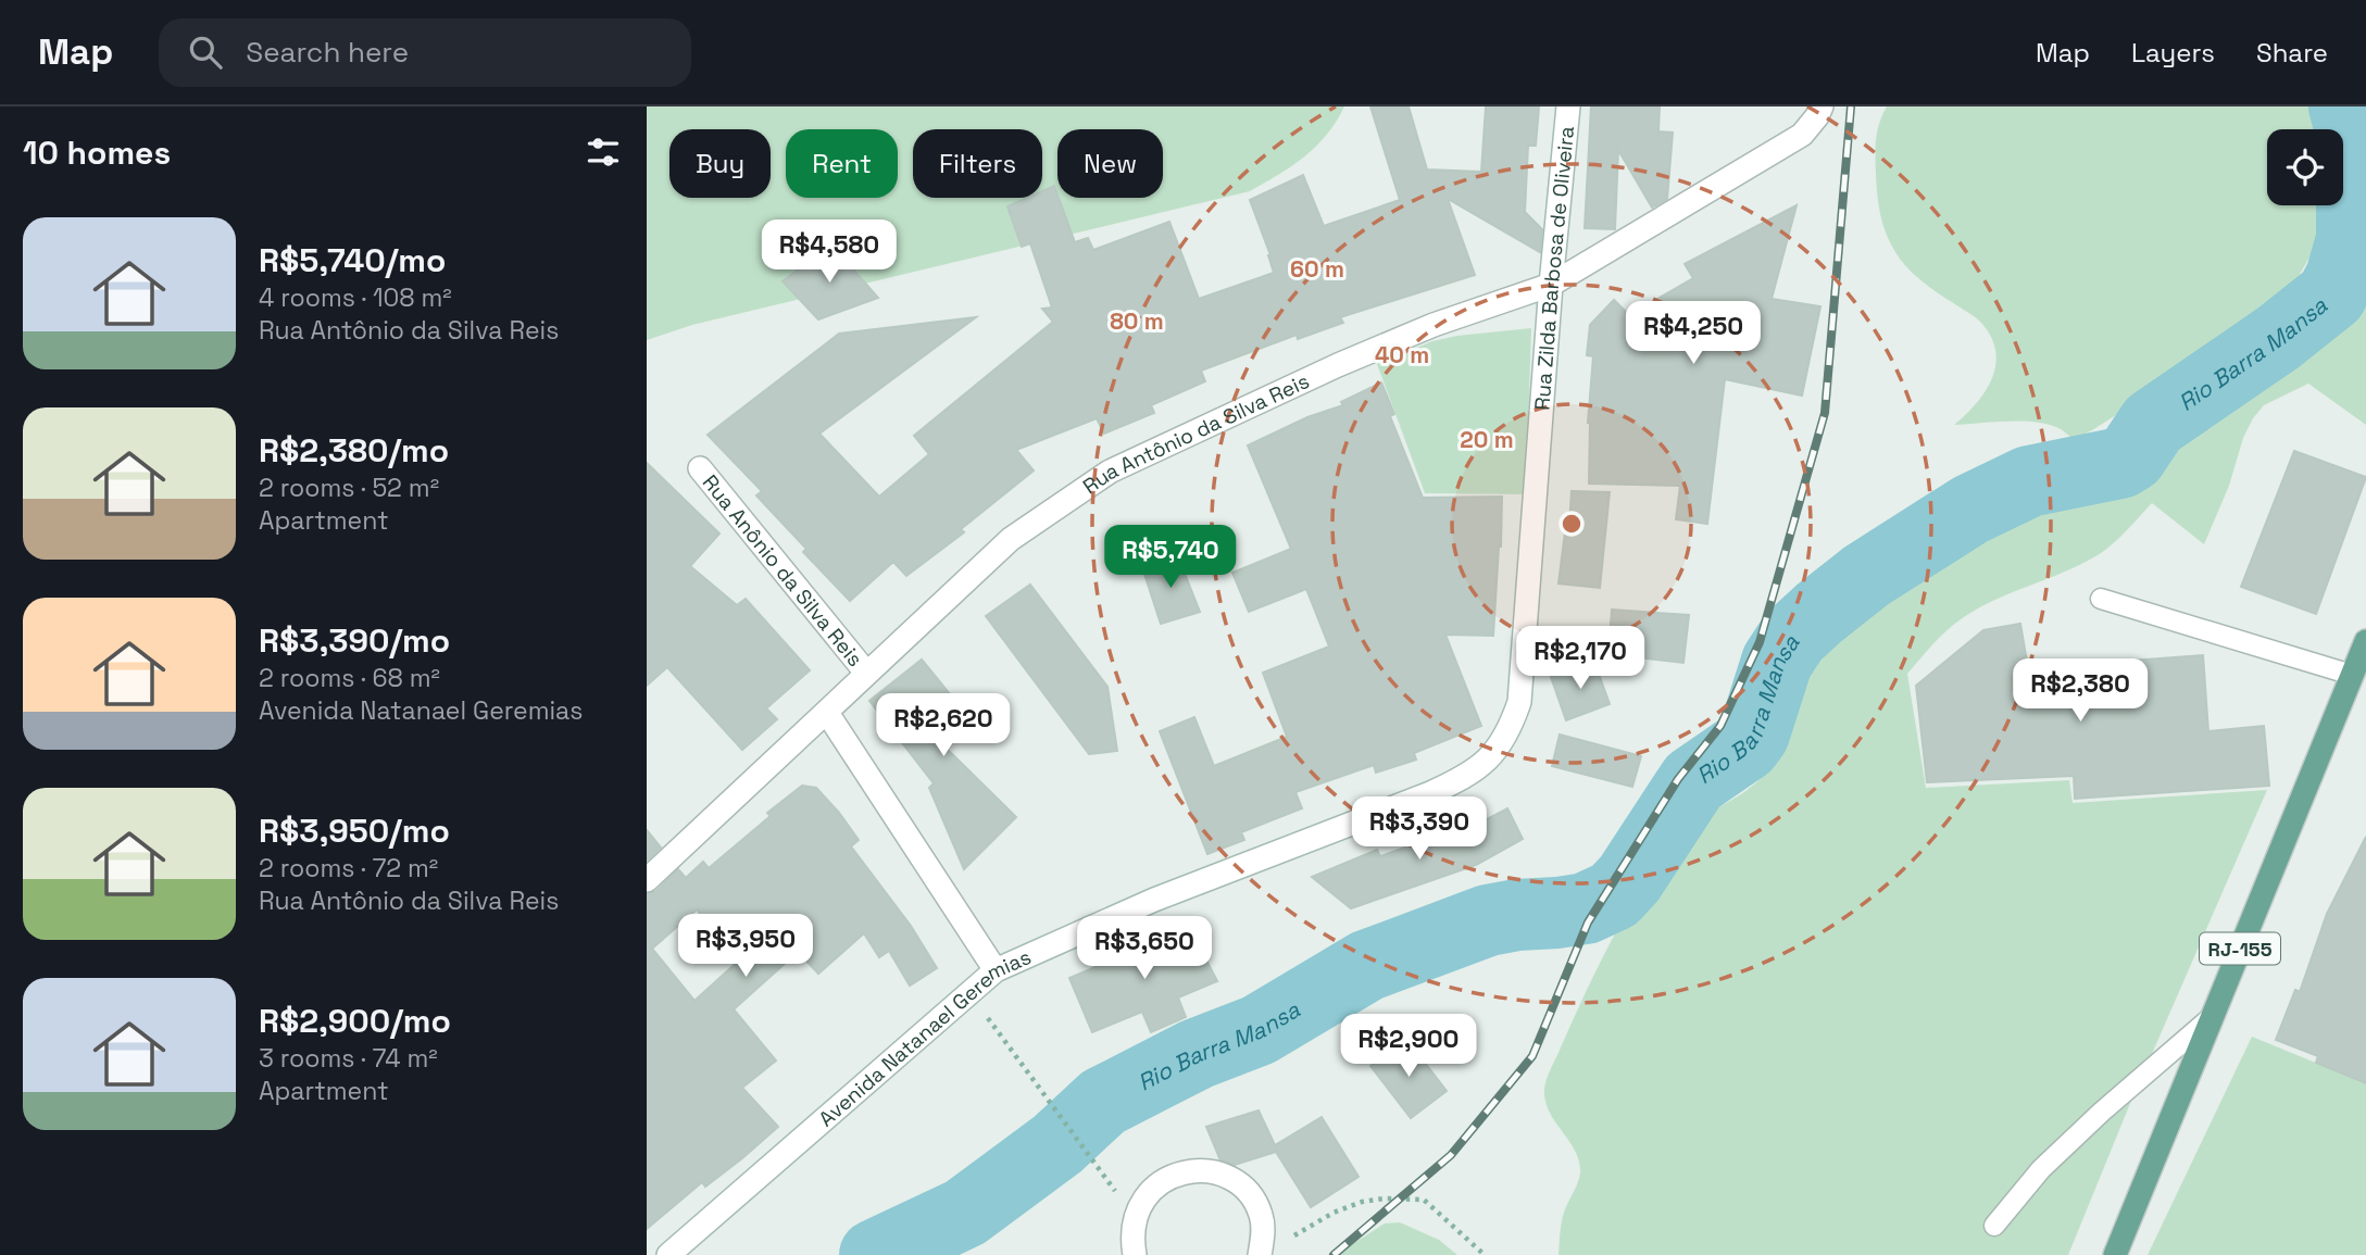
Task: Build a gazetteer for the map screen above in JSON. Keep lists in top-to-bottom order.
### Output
{
  "streets": {
    "main road": ["RJ-155"],
    "street": [
      "Rua Zilda Barbosa de Oliveira",
      "Rua Antônio da Silva Reis",
      "Rua Anônio da Silva Reis",
      "Avenida Natanael Geremias"
    ]
  },
  "crossings": [
    ["Rua Zilda Barbosa de Oliveira", "Rua Antônio da Silva Reis"],
    ["Rua Zilda Barbosa de Oliveira", "Avenida Natanael Geremias"],
    ["Rua Antônio da Silva Reis", "Rua Anônio da Silva Reis"]
  ],
  "water": ["Rio Barra Mansa"],
  "page": {
    "header": "Map",
    "search": "Search here",
    "nav": ["Map", "Layers", "Share"],
    "heading": "10 homes",
    "chip": [
      "Buy",
      "Rent",
      "Filters",
      "New"
    ],
    "list": [
      {
        "name": "R$5,740/mo",
        "note": "4 rooms · 108 m² · Rua Antônio da Silva Reis"
      },
      {
        "name": "R$2,380/mo",
        "note": "2 rooms · 52 m² · Apartment"
      },
      {
        "name": "R$3,390/mo",
        "note": "2 rooms · 68 m² · Avenida Natanael Geremias"
      },
      {
        "name": "R$3,950/mo",
        "note": "2 rooms · 72 m² · Rua Antônio da Silva Reis"
      },
      {
        "name": "R$2,900/mo",
        "note": "3 rooms · 74 m² · Apartment"
      }
    ],
    "price": [
      "R$4,580",
      "R$4,250",
      "R$5,740",
      "R$2,170",
      "R$2,380",
      "R$2,620",
      "R$3,390",
      "R$3,950",
      "R$3,650",
      "R$2,900"
    ]
  },
  "rings": [
    "60 m",
    "80 m",
    "40 m",
    "20 m"
  ]
}
